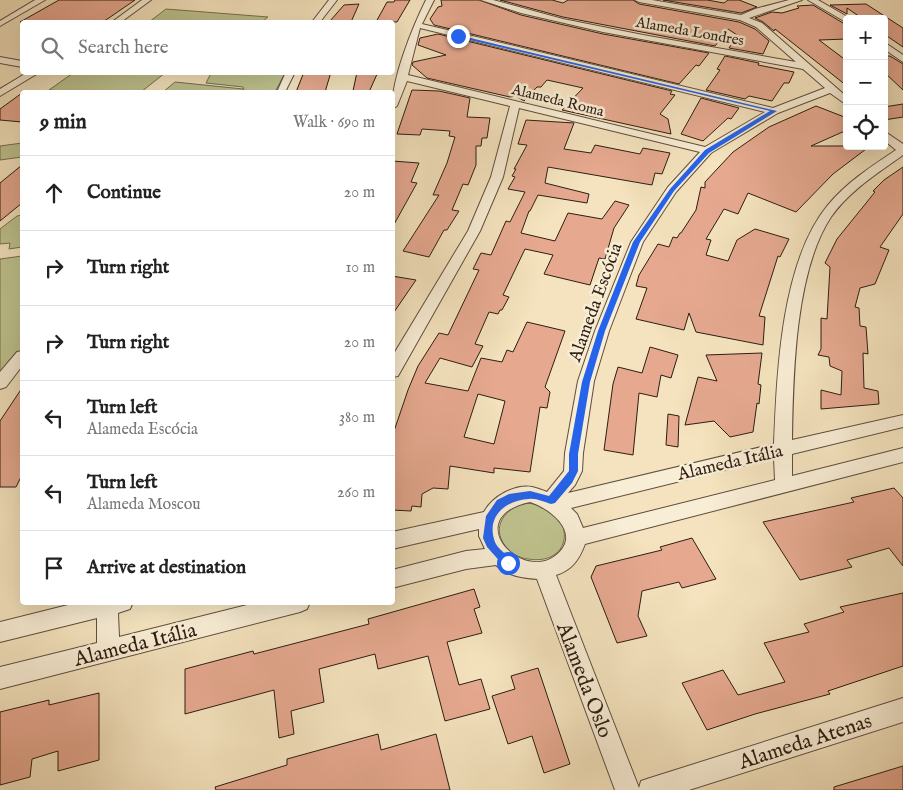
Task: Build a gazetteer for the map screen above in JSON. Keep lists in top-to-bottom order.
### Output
{
  "streets": {
    "street": [
      "Alameda Londres",
      "Alameda Roma",
      "Alameda Escócia",
      "Alameda Itália",
      "Alameda Oslo",
      "Alameda Atenas"
    ]
  },
  "crossings": [
    ["Alameda Roma", "Alameda Escócia"],
    ["Alameda Escócia", "Alameda Itália"],
    ["Alameda Escócia", "Alameda Oslo"],
    ["Alameda Itália", "Alameda Oslo"]
  ],
  "page": {
    "map_buttons": ["+", "−"],
    "search": "Search here",
    "heading": ["9 min", "Walk · 690 m"],
    "list": [
      ["Continue", "20 m"],
      ["Turn right", "10 m"],
      ["Turn right", "20 m"],
      ["Turn left", "Alameda Escócia", "380 m"],
      ["Turn left", "Alameda Moscou", "260 m"],
      "Arrive at destination"
    ]
  }
}
